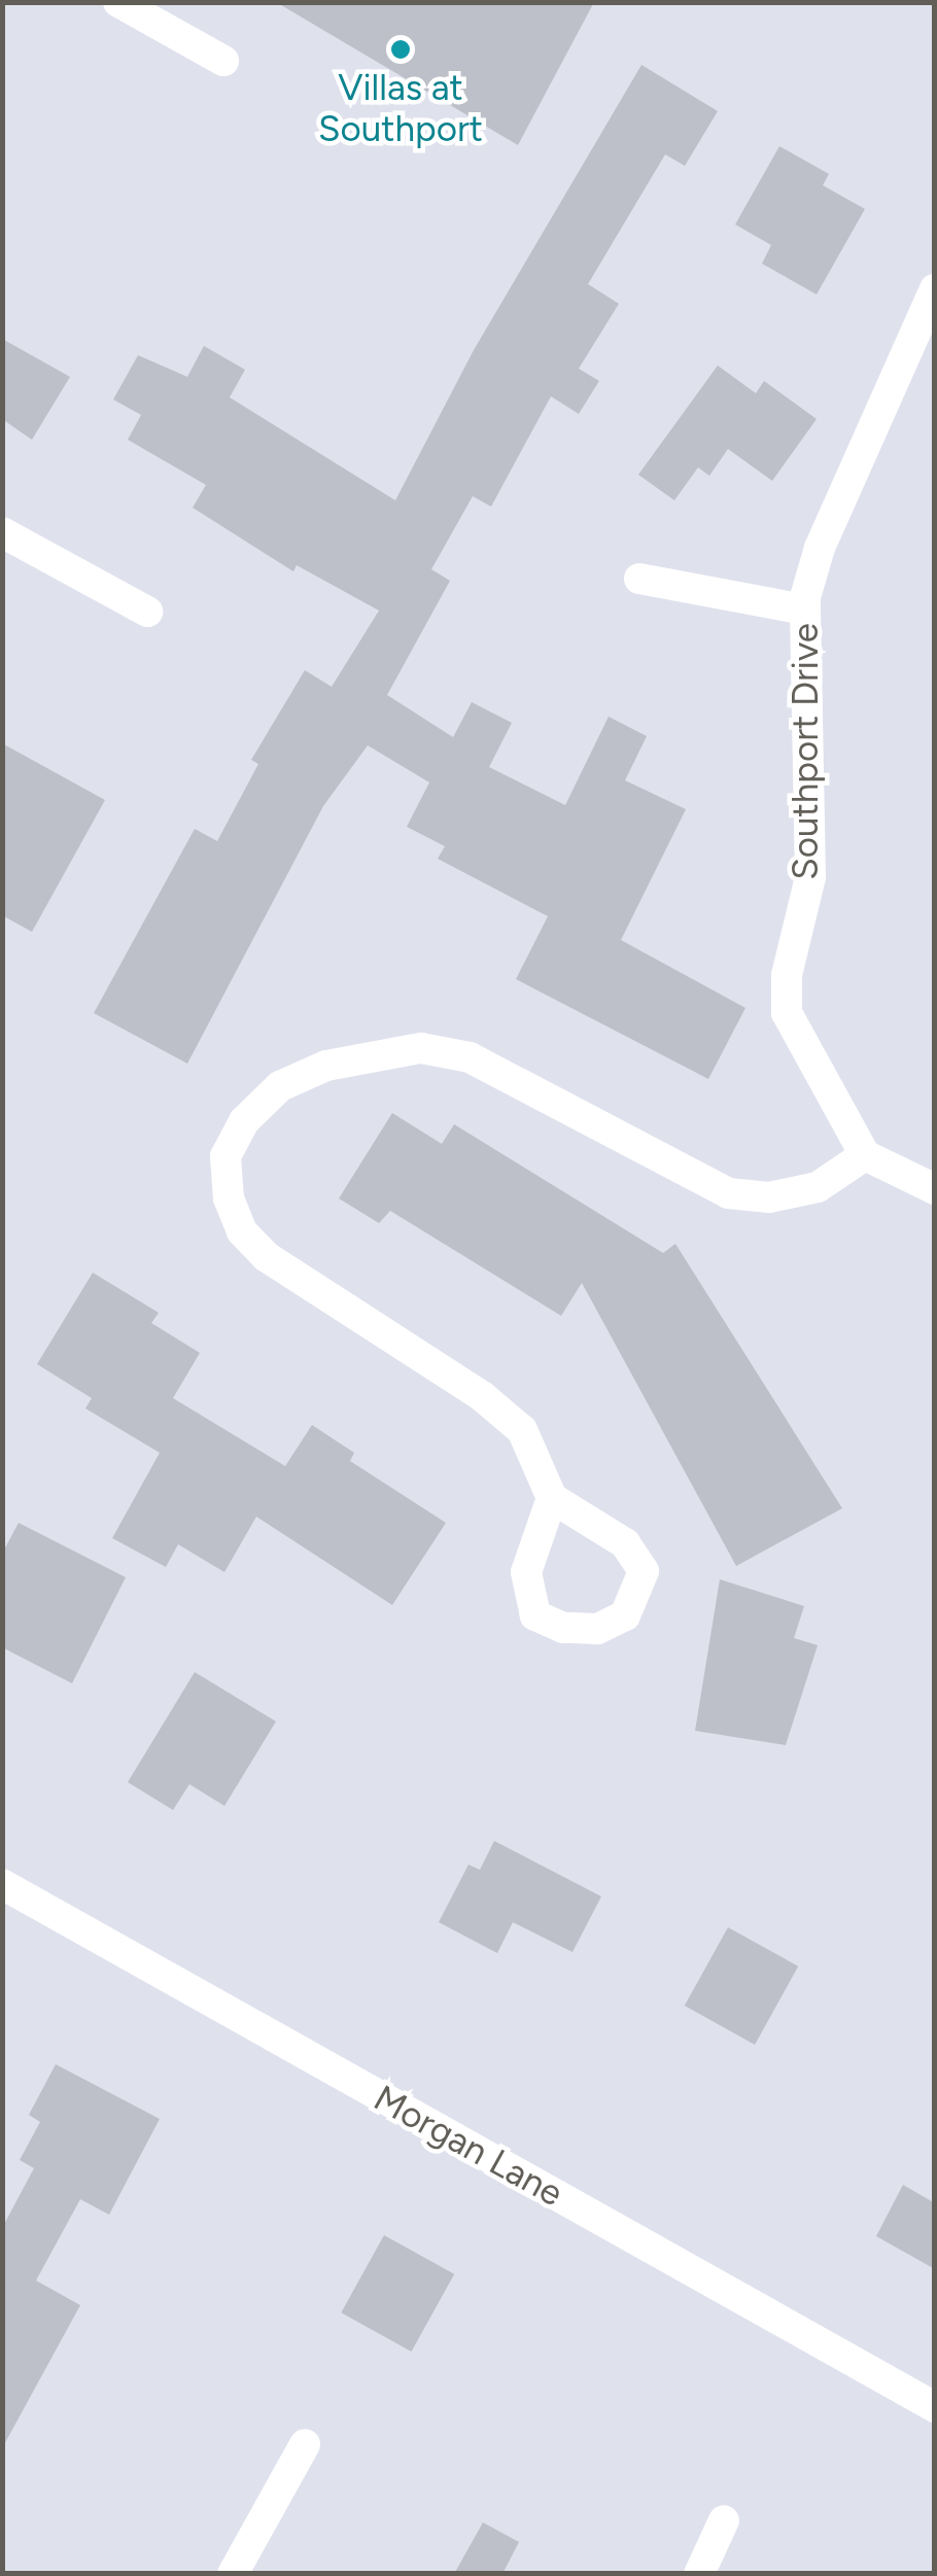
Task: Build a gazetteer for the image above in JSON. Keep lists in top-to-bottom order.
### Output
{
  "streets": {
    "street": ["Southport Drive", "Morgan Lane"]
  },
  "places": ["Villas at Southport"]
}
